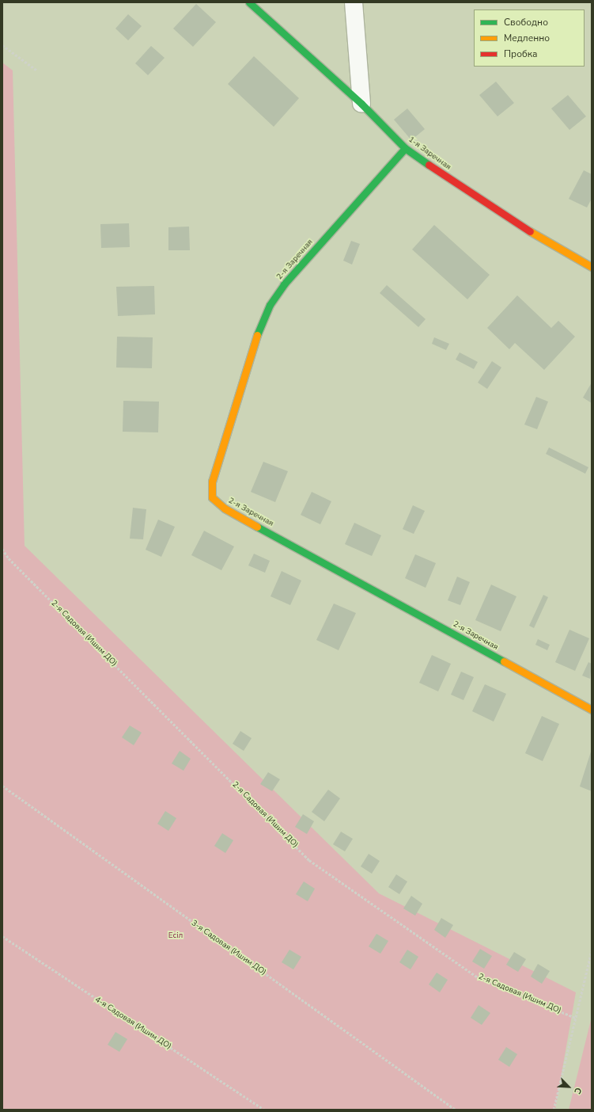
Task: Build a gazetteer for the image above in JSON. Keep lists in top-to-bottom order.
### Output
{
  "streets": {
    "street": ["1-я Заречная", "2-я Заречная"],
    "path": ["2-я Садовая (Ишим ДО)", "3-я Садовая (Ишим ДО)", "4-я Садовая (Ишим ДО)"]
  },
  "crossings": [
    ["1-я Заречная", "2-я Заречная"]
  ],
  "parks": ["Есіл"],
  "legend": ["Свободно", "Медленно", "Пробка"],
  "north": "bottom right"
}
